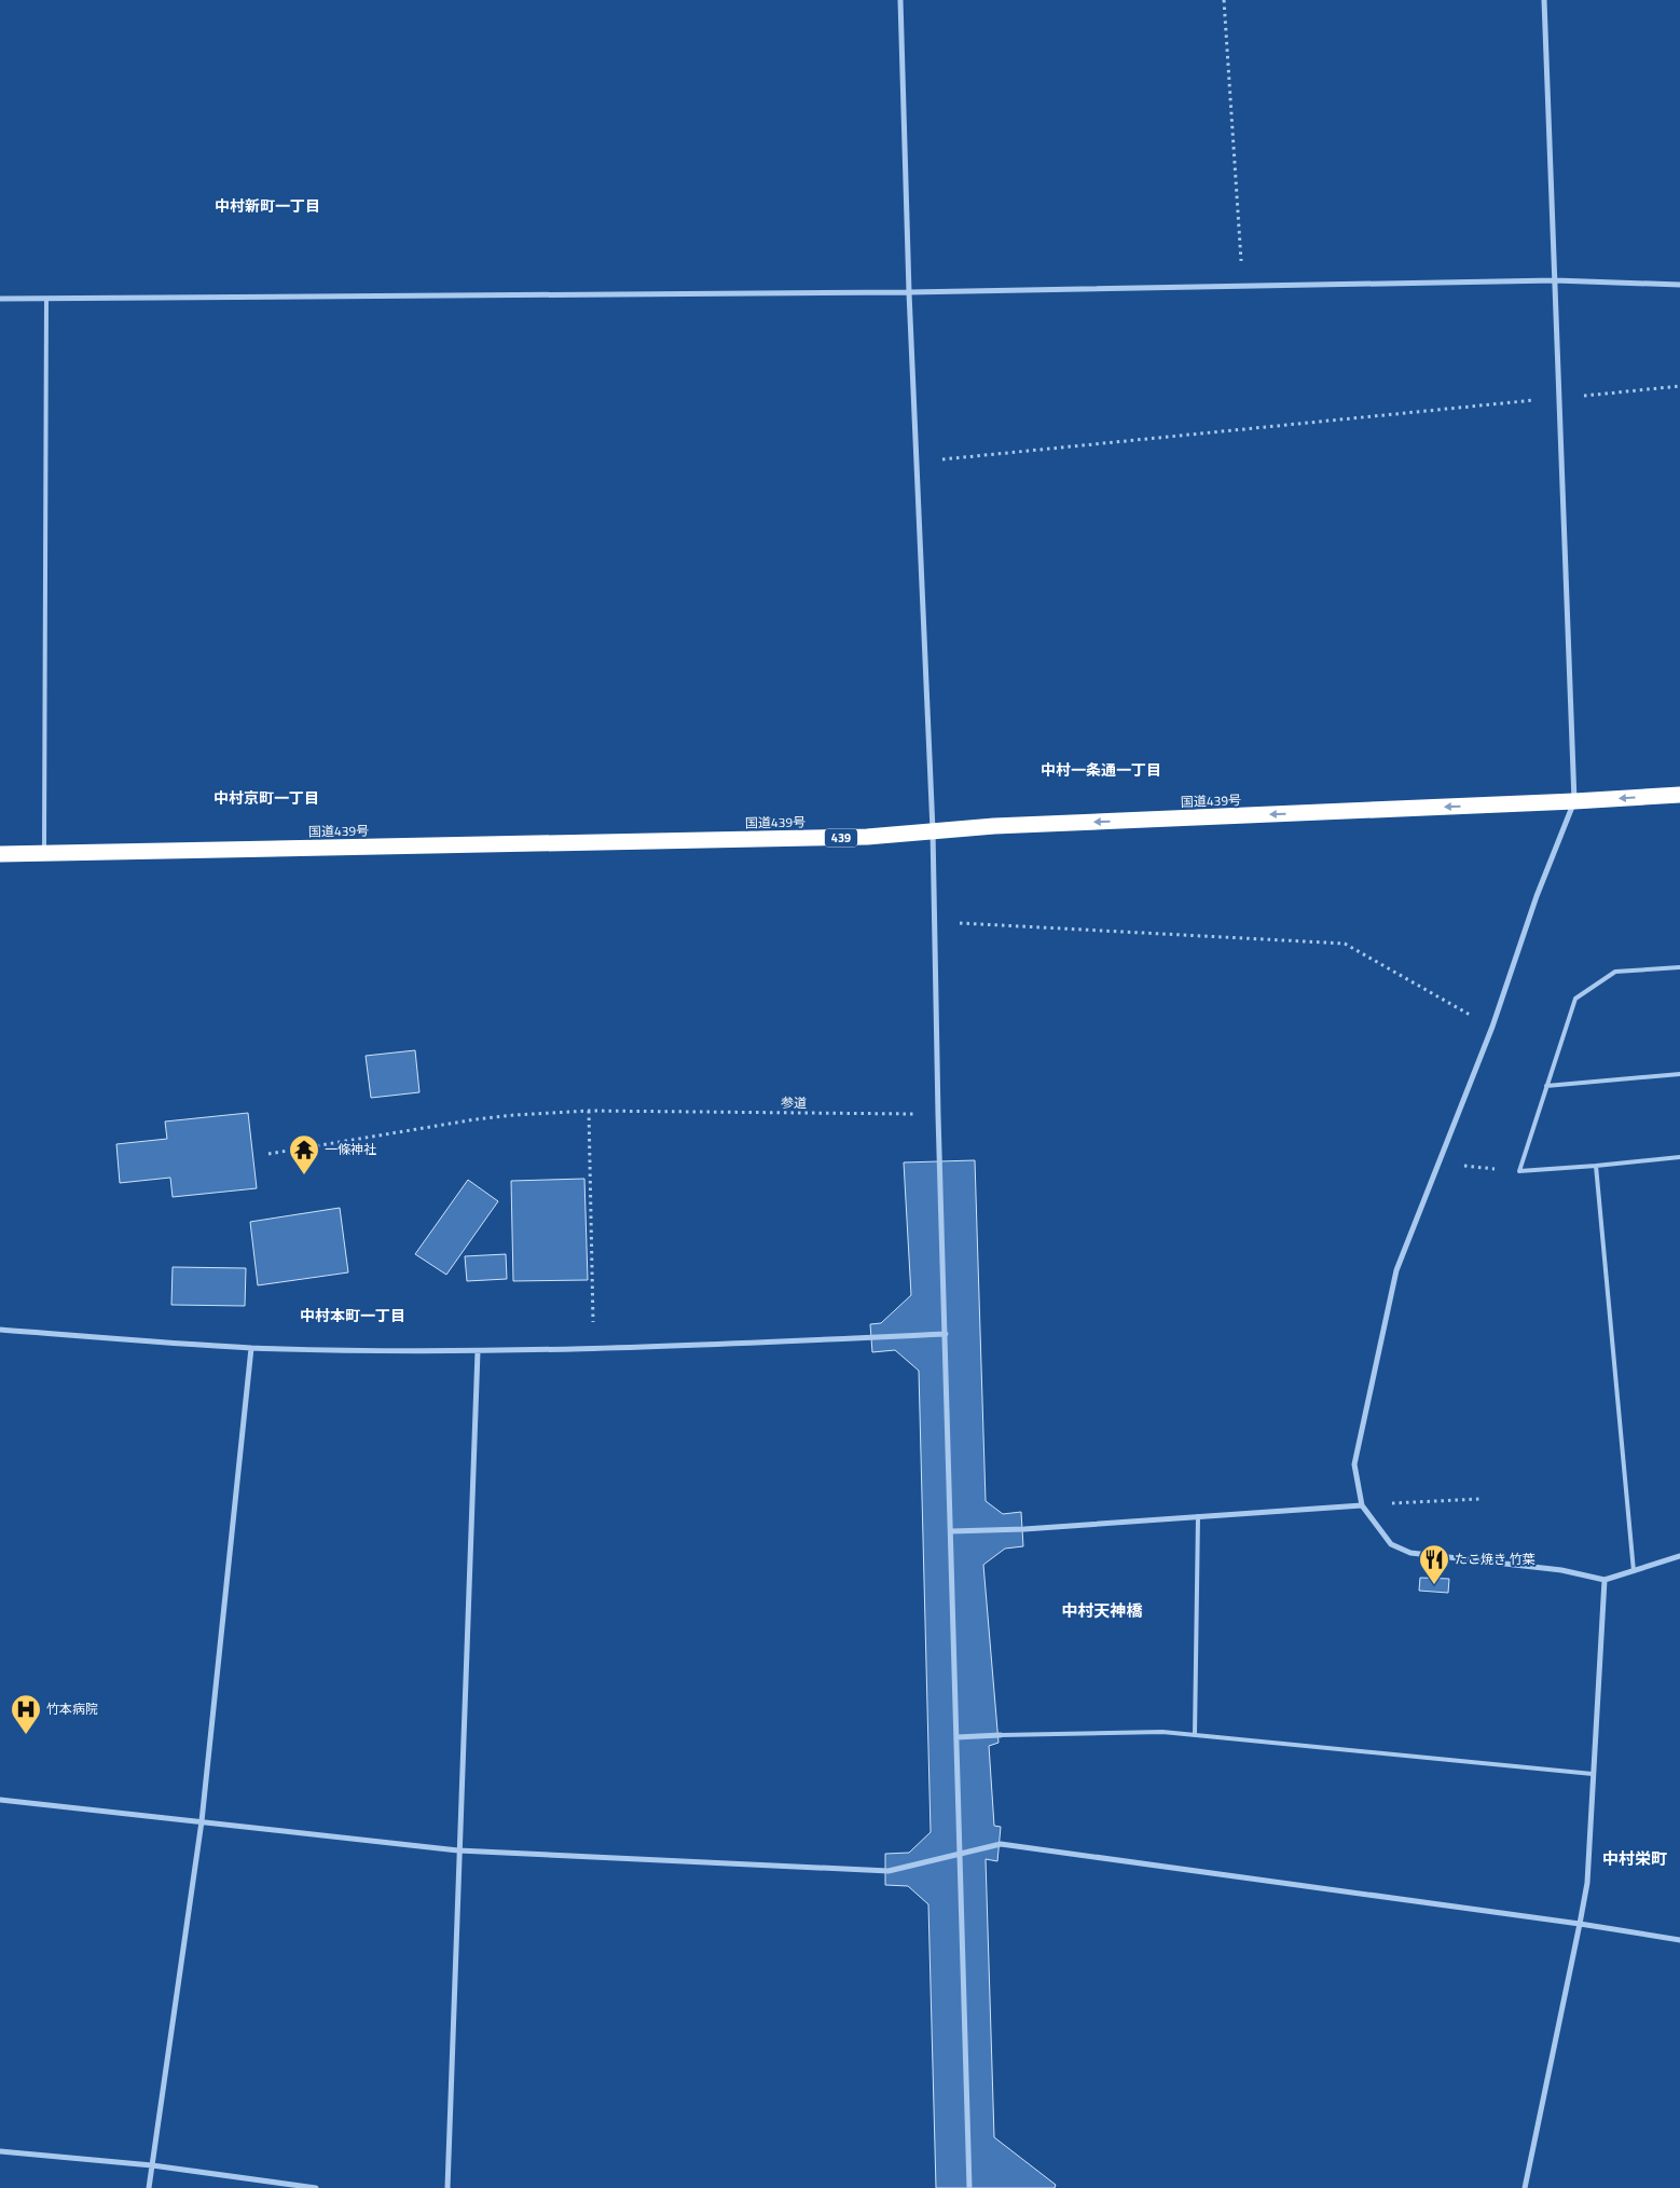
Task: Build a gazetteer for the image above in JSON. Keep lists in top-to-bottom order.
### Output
{
  "streets": {
    "highway": ["国道439号", "439"],
    "path": ["参道"]
  },
  "one_way": ["国道439号"],
  "districts": [
    "中村新町一丁目",
    "中村一条通一丁目",
    "中村京町一丁目",
    "中村本町一丁目",
    "中村天神橋",
    "中村栄町"
  ],
  "places": {
    "temple": ["一條神社"],
    "restaurant": ["たこ焼き 竹葉"],
    "hospital": ["竹本病院"]
  }
}
